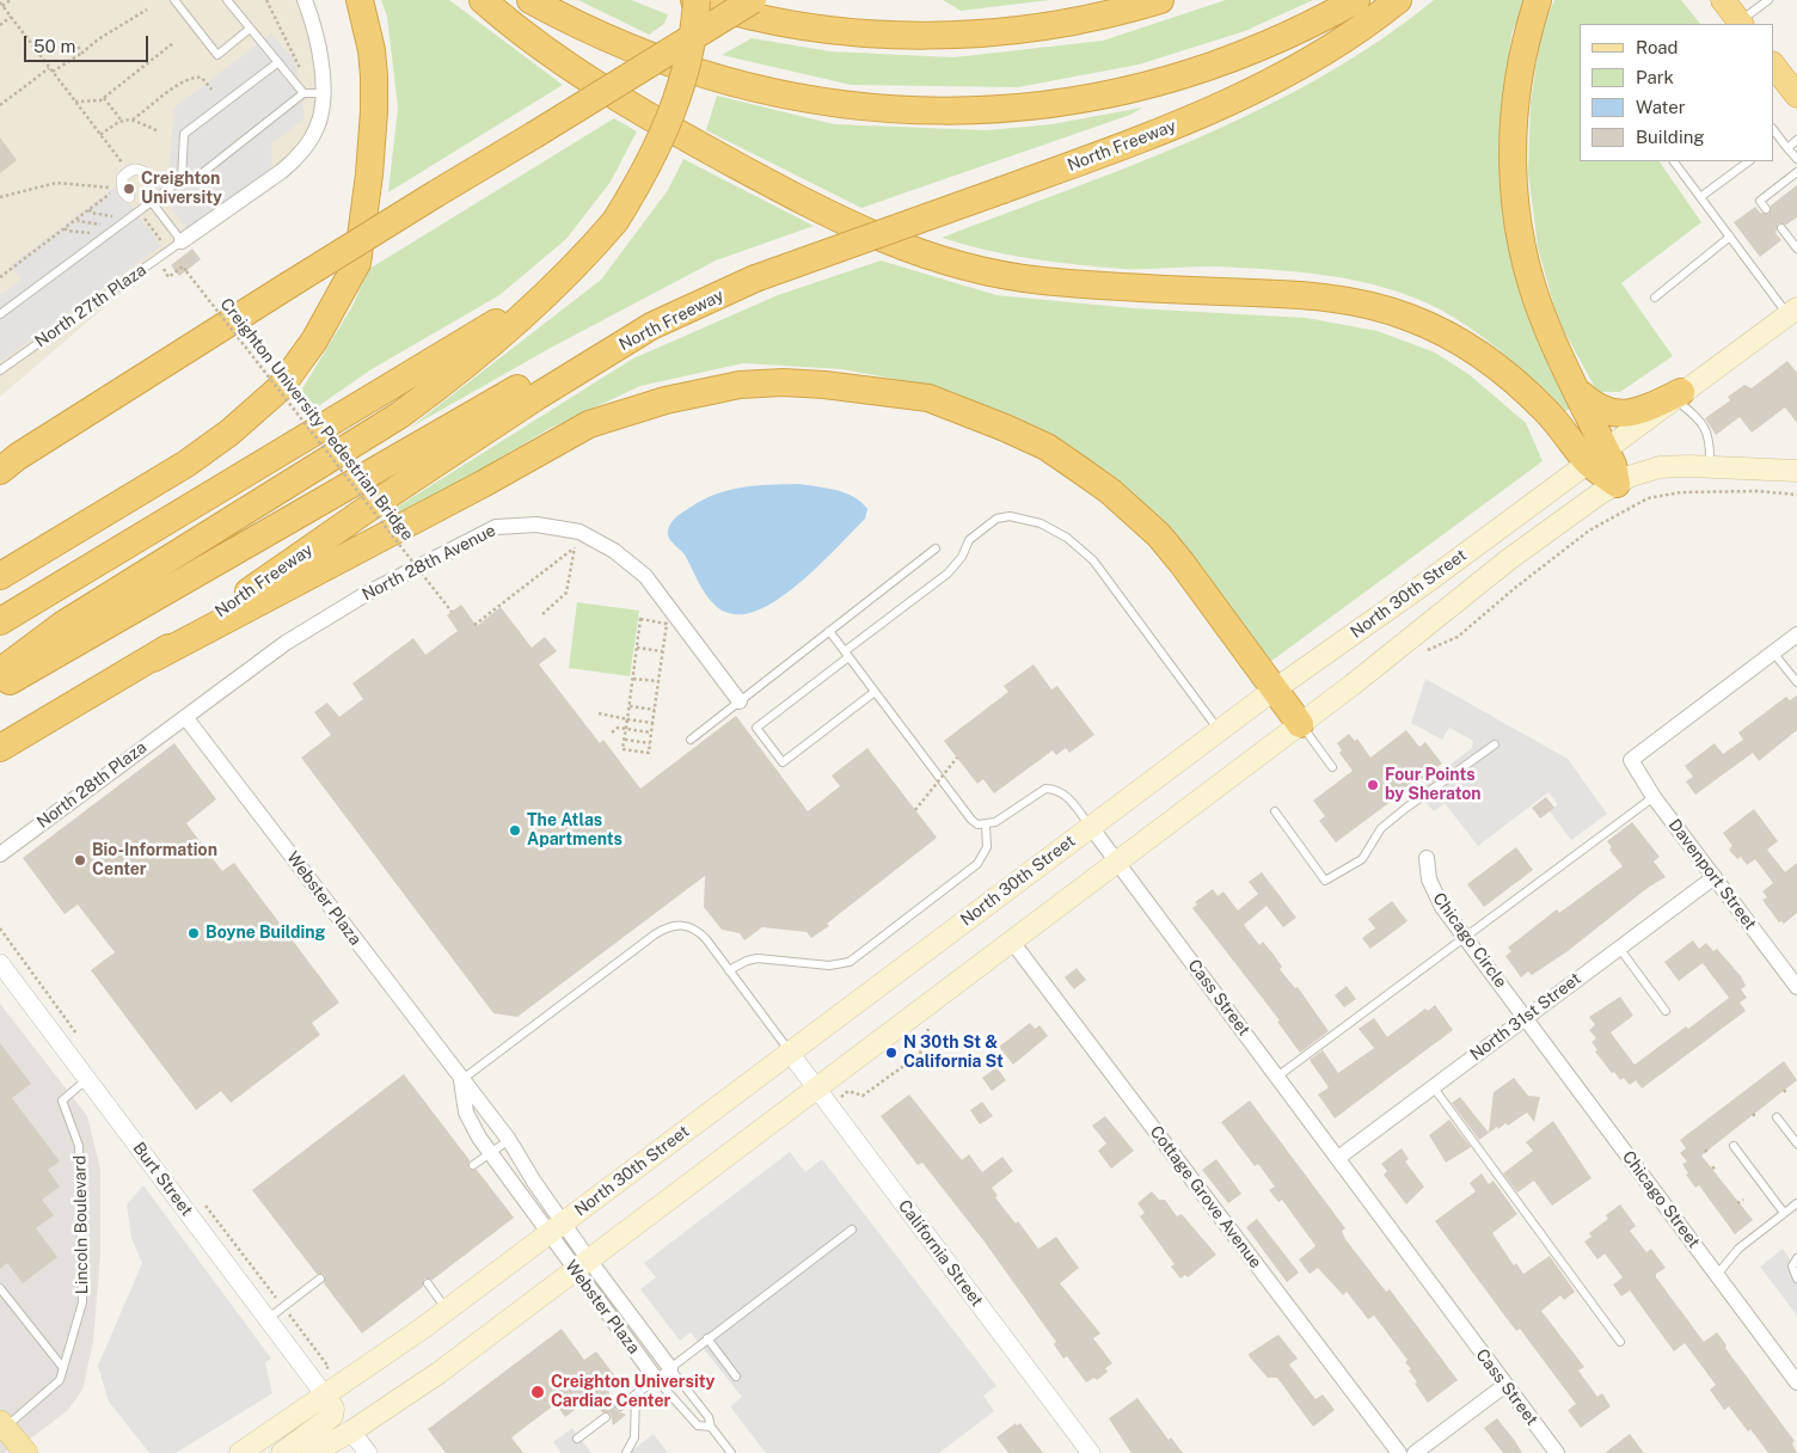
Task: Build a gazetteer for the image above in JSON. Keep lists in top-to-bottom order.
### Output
{
  "streets": {
    "highway": ["North Freeway"],
    "main road": ["North 30th Street"],
    "street": [
      "North 28th Avenue",
      "North 28th Plaza",
      "Davenport Street",
      "Webster Plaza",
      "Chicago Circle",
      "Cass Street",
      "North 31st Street",
      "Burt Street",
      "Cottage Grove Avenue",
      "Chicago Street",
      "California Street"
    ],
    "lane": ["North 27th Plaza", "Lincoln Boulevard"],
    "path": ["Creighton University Pedestrian Bridge"]
  },
  "crossings": [
    ["North 28th Avenue", "North 28th Plaza"],
    ["North 28th Avenue", "Webster Plaza"],
    ["North 30th Street", "Webster Plaza"],
    ["North 30th Street", "Cass Street"],
    ["North 30th Street", "Burt Street"],
    ["North 30th Street", "Cottage Grove Avenue"],
    ["North 30th Street", "California Street"],
    ["North 28th Plaza", "Webster Plaza"],
    ["Davenport Street", "North 31st Street"],
    ["Chicago Circle", "North 31st Street"],
    ["Chicago Circle", "Chicago Street"],
    ["Cass Street", "North 31st Street"],
    ["North 31st Street", "Chicago Street"],
    ["Burt Street", "Lincoln Boulevard"]
  ],
  "places": [
    "Creighton University",
    "Four Points by Sheraton",
    "The Atlas Apartments",
    "Bio-Information Center",
    "Boyne Building",
    "N 30th St & California St",
    "Creighton University Cardiac Center"
  ],
  "legend": [
    "Road",
    "Park",
    "Water",
    "Building"
  ],
  "scale_bar": "50 m"
}
